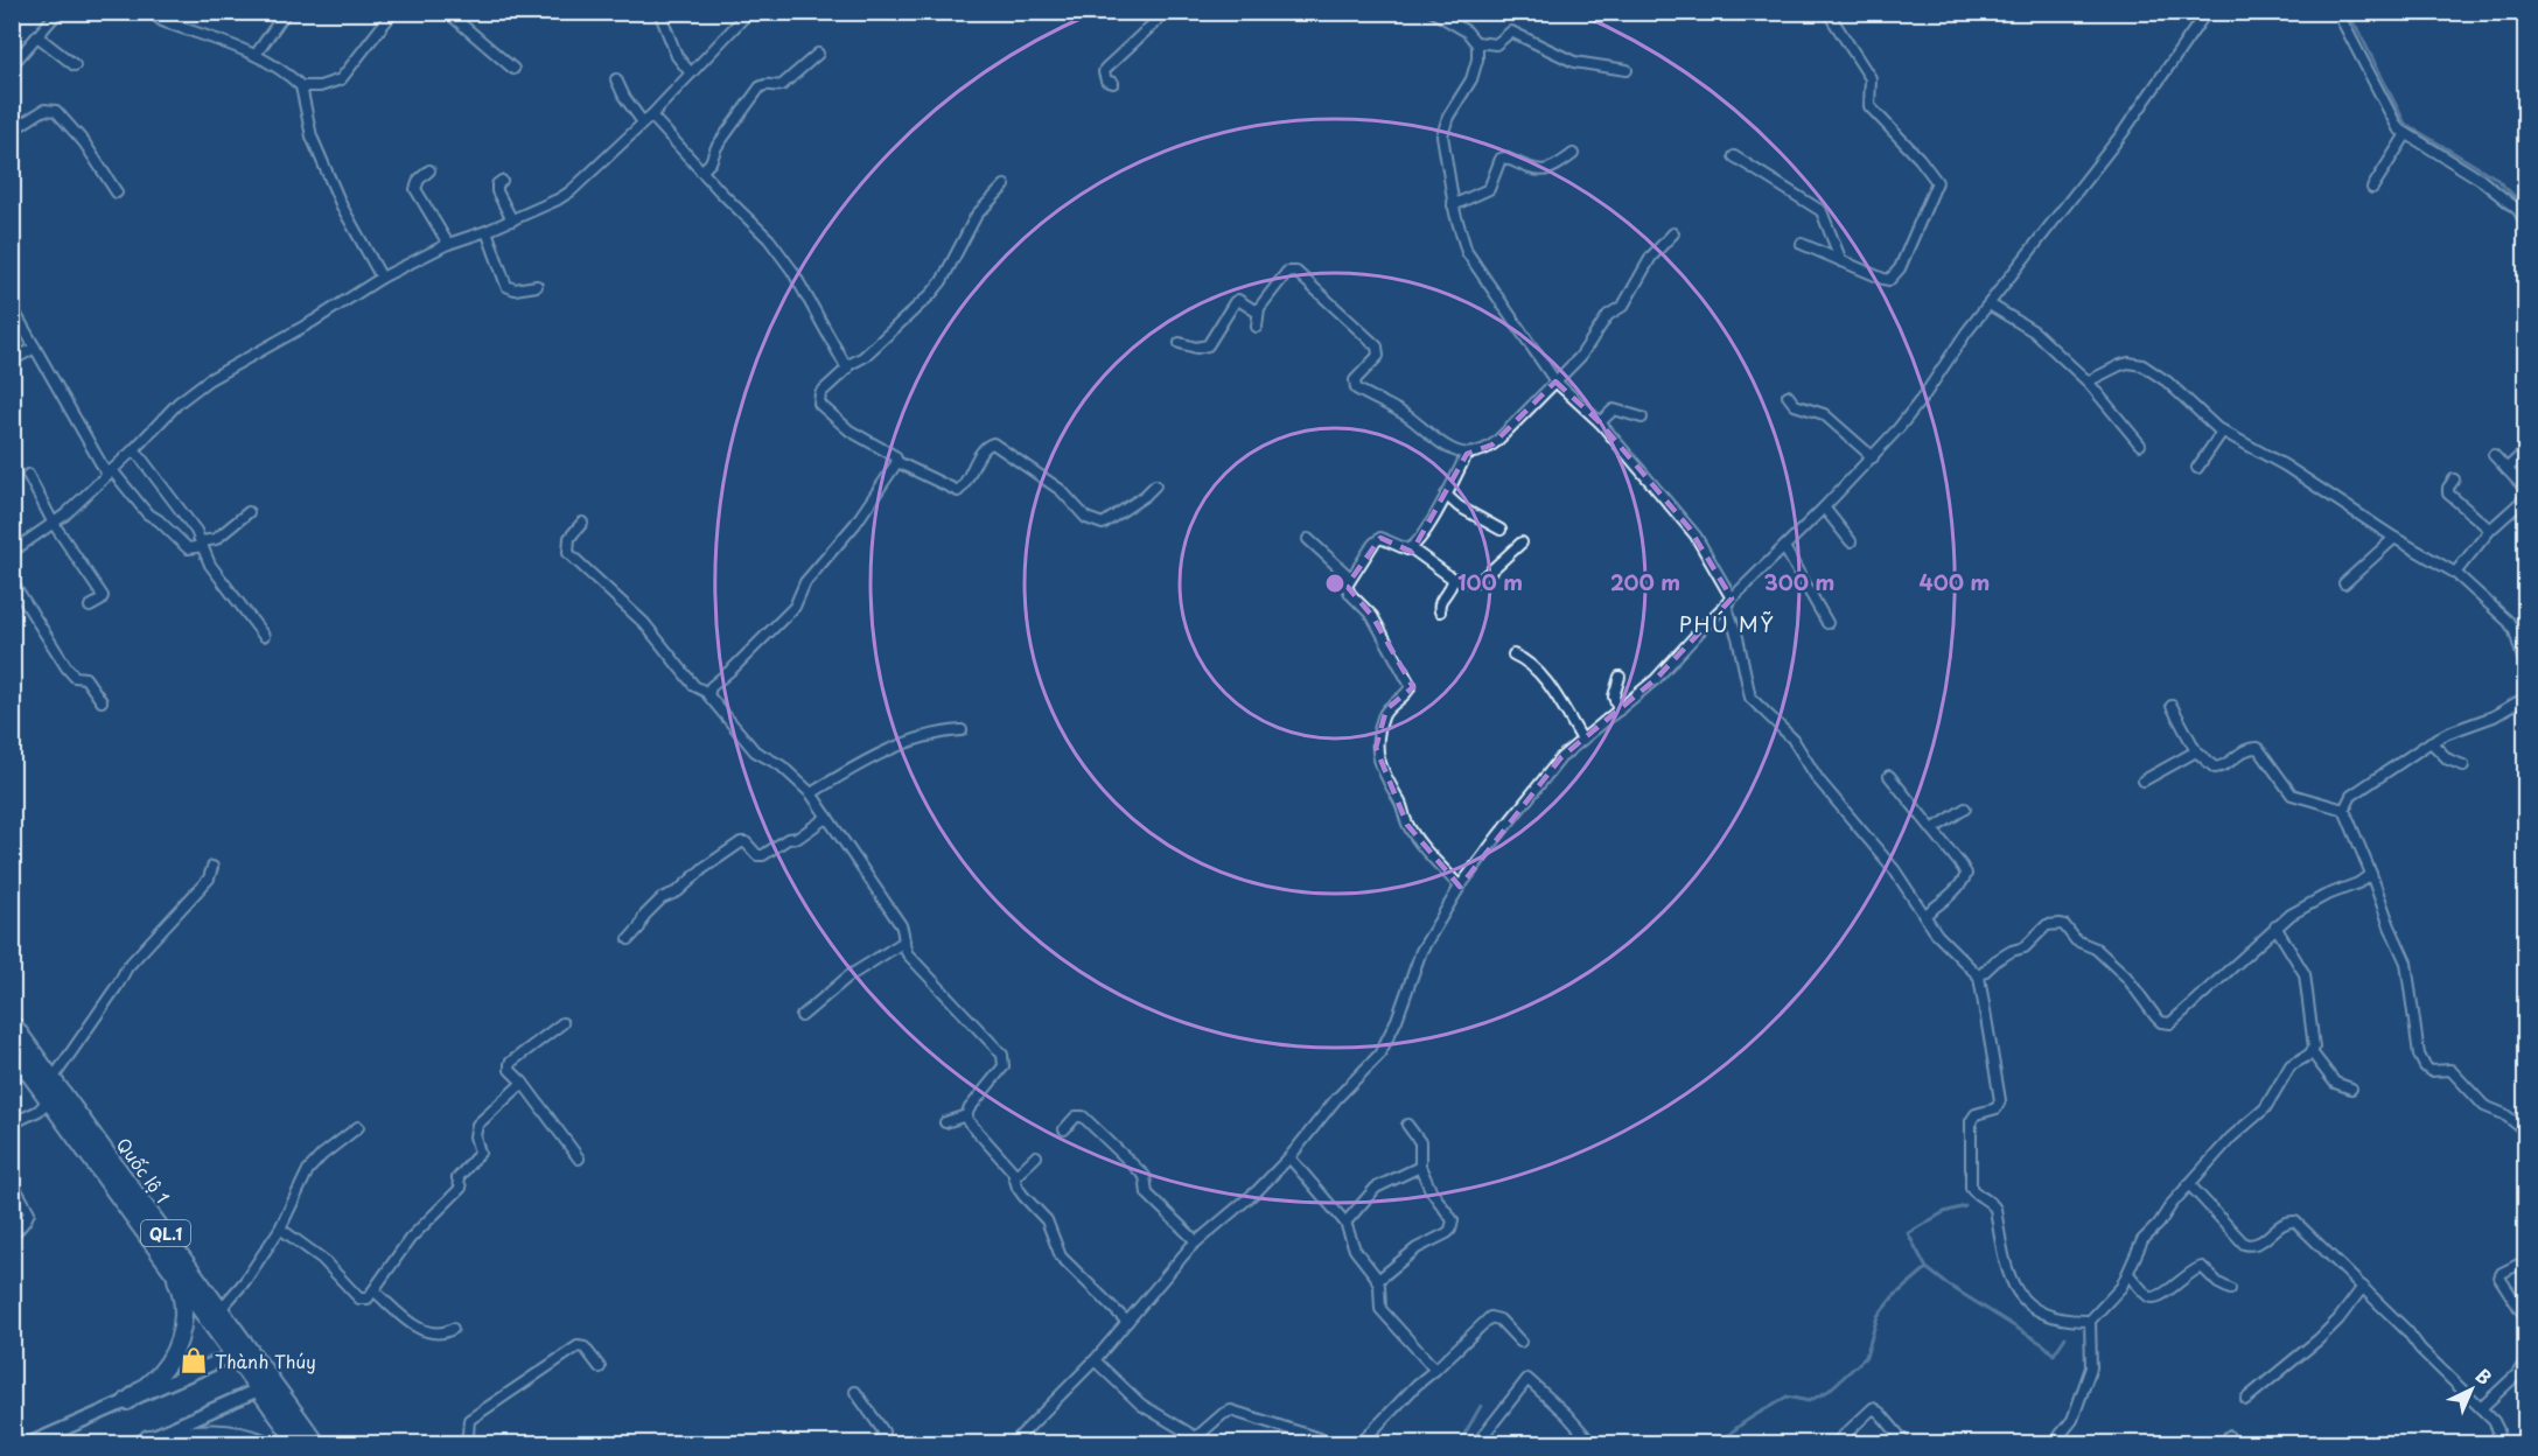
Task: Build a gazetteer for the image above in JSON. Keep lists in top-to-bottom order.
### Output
{
  "streets": {
    "highway": ["Quốc lộ 1", "QL.1"]
  },
  "districts": ["PHÚ MỸ"],
  "places": {
    "shop": ["Thành Thúy"]
  },
  "north": "top right",
  "rings": [
    "100 m",
    "200 m",
    "300 m",
    "400 m"
  ]
}
